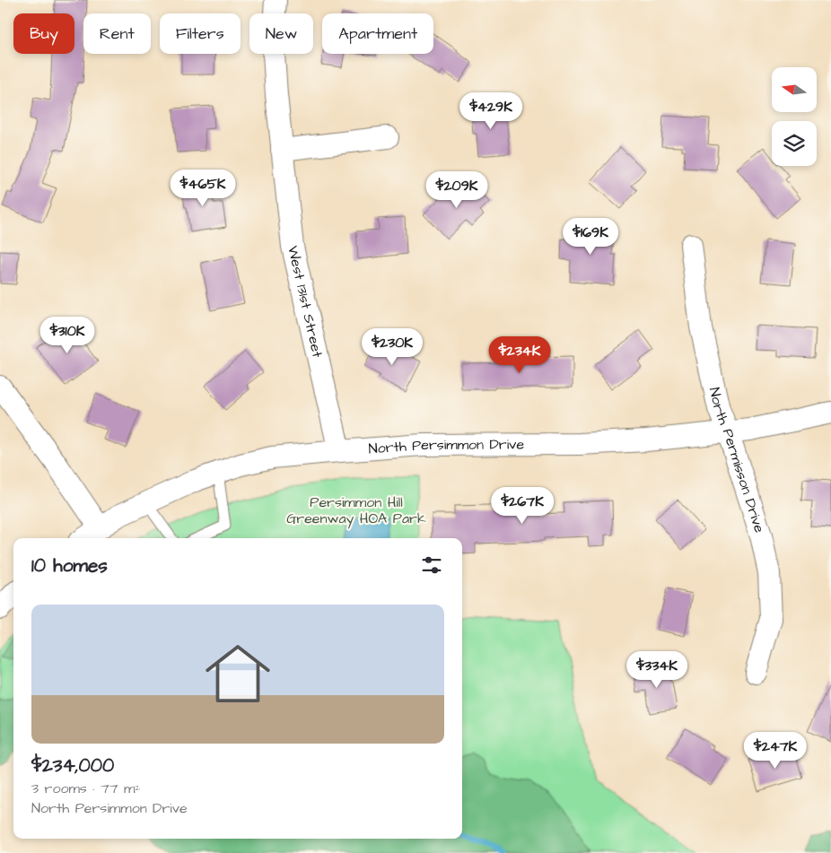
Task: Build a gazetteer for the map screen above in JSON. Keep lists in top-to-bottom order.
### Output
{
  "streets": {
    "street": ["West 131st Street", "North Persimmon Drive", "North Permisson Drive"]
  },
  "crossings": [
    ["West 131st Street", "North Persimmon Drive"],
    ["North Persimmon Drive", "North Permisson Drive"]
  ],
  "parks": ["Persimmon Hill Greenway HOA Park"],
  "north": "left",
  "page": {
    "chip": [
      "Buy",
      "Rent",
      "Filters",
      "New",
      "Apartment"
    ],
    "price": [
      "$429K",
      "$465K",
      "$209K",
      "$169K",
      "$310K",
      "$230K",
      "$234K",
      "$267K",
      "$334K",
      "$247K"
    ],
    "heading": "10 homes",
    "list": [
      {
        "name": "$234,000",
        "note": "3 rooms · 77 m² · North Persimmon Drive"
      }
    ]
  }
}
